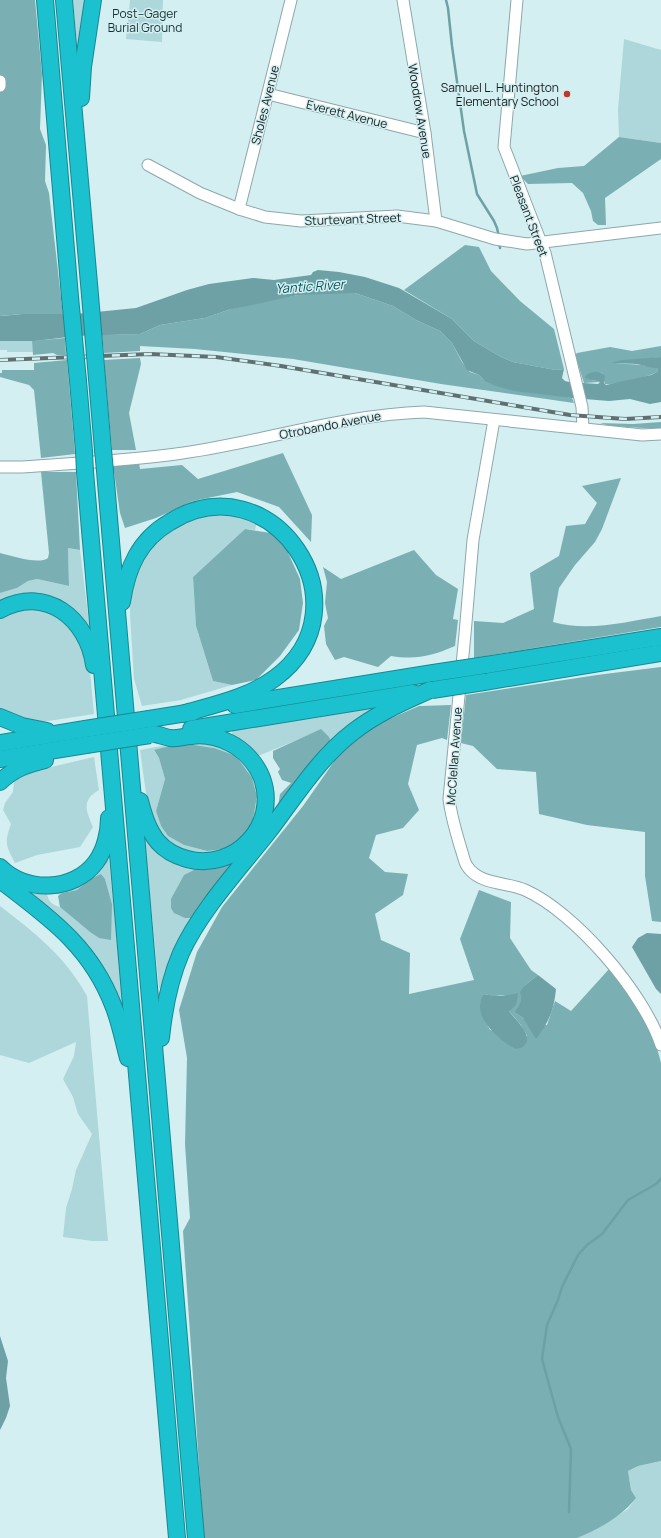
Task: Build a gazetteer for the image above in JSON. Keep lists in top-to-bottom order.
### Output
{
  "streets": {
    "street": [
      "Sholes Avenue",
      "Woodrow Avenue",
      "Everett Avenue",
      "Pleasant Street",
      "Sturtevant Street",
      "Otrobando Avenue",
      "McClellan Avenue"
    ]
  },
  "crossings": [
    ["Sholes Avenue", "Everett Avenue"],
    ["Sholes Avenue", "Sturtevant Street"],
    ["Woodrow Avenue", "Everett Avenue"],
    ["Woodrow Avenue", "Sturtevant Street"],
    ["Pleasant Street", "Sturtevant Street"],
    ["Pleasant Street", "Otrobando Avenue"],
    ["Otrobando Avenue", "McClellan Avenue"]
  ],
  "water": ["Yantic River"],
  "parks": ["Post–Gager Burial Ground"],
  "places": ["Samuel L. Huntington Elementary School"]
}
